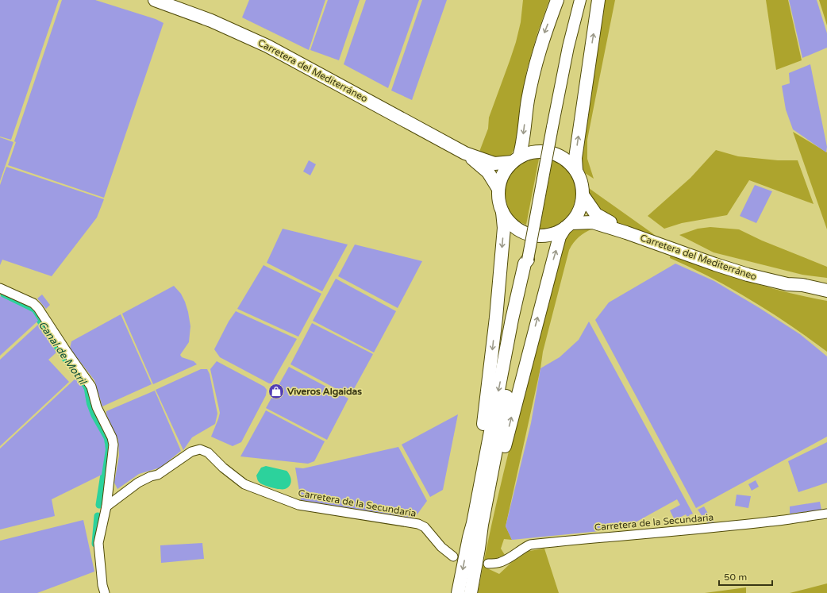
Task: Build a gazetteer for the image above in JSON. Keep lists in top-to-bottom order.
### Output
{
  "streets": {
    "highway": ["Carretera del Mediterráneo"],
    "street": ["Carretera de la Secundaria"]
  },
  "water": ["Canal de Motril"],
  "places": {
    "shop": ["Viveros Algaidas"]
  },
  "scale_bar": "50 m"
}
